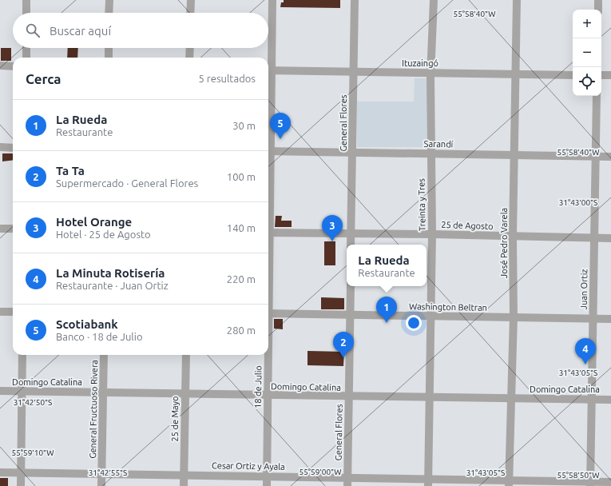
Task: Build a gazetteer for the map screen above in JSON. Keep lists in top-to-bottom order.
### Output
{
  "streets": {
    "street": [
      "Ituzaingó",
      "General Flores",
      "Sarandí",
      "Treinta y Tres",
      "25 de Agosto",
      "José Pedro Varela",
      "Juan Ortiz",
      "Washington Beltran",
      "Domingo Catalina",
      "18 de Julio",
      "General Fructuoso Rivera",
      "25 de Mayo",
      "Cesar Ortiz y Ayala"
    ]
  },
  "crossings": [
    ["Ituzaingó", "General Flores"],
    ["Ituzaingó", "Treinta y Tres"],
    ["Ituzaingó", "José Pedro Varela"],
    ["Ituzaingó", "18 de Julio"],
    ["General Flores", "Sarandí"],
    ["General Flores", "25 de Agosto"],
    ["General Flores", "Washington Beltran"],
    ["General Flores", "Domingo Catalina"],
    ["General Flores", "Cesar Ortiz y Ayala"],
    ["Sarandí", "Treinta y Tres"],
    ["Sarandí", "José Pedro Varela"],
    ["Sarandí", "Juan Ortiz"],
    ["Sarandí", "18 de Julio"],
    ["Treinta y Tres", "25 de Agosto"],
    ["Treinta y Tres", "Washington Beltran"],
    ["Treinta y Tres", "Domingo Catalina"],
    ["Treinta y Tres", "Cesar Ortiz y Ayala"],
    ["25 de Agosto", "José Pedro Varela"],
    ["25 de Agosto", "Juan Ortiz"],
    ["José Pedro Varela", "Washington Beltran"],
    ["José Pedro Varela", "Domingo Catalina"],
    ["José Pedro Varela", "Cesar Ortiz y Ayala"],
    ["Juan Ortiz", "Washington Beltran"],
    ["Juan Ortiz", "Domingo Catalina"],
    ["Juan Ortiz", "Cesar Ortiz y Ayala"],
    ["Domingo Catalina", "18 de Julio"],
    ["Domingo Catalina", "General Fructuoso Rivera"],
    ["Domingo Catalina", "25 de Mayo"],
    ["18 de Julio", "Cesar Ortiz y Ayala"],
    ["General Fructuoso Rivera", "Cesar Ortiz y Ayala"],
    ["25 de Mayo", "Cesar Ortiz y Ayala"]
  ],
  "page": {
    "map_buttons": ["+", "−"],
    "search": "Buscar aquí",
    "heading": ["Cerca", "5 resultados"],
    "list": [
      {
        "mark": "1",
        "name": "La Rueda",
        "note": "Restaurante",
        "value": "30 m"
      },
      {
        "mark": "2",
        "name": "Ta Ta",
        "note": "Supermercado · General Flores",
        "value": "100 m"
      },
      {
        "mark": "3",
        "name": "Hotel Orange",
        "note": "Hotel · 25 de Agosto",
        "value": "140 m"
      },
      {
        "mark": "4",
        "name": "La Minuta Rotisería",
        "note": "Restaurante · Juan Ortiz",
        "value": "220 m"
      },
      {
        "mark": "5",
        "name": "Scotiabank",
        "note": "Banco · 18 de Julio",
        "value": "280 m"
      }
    ],
    "pins": [
      "5",
      "3",
      "1",
      "2",
      "4"
    ],
    "popup": ["La Rueda", "Restaurante"]
  },
  "coordinates": [
    "55°58'40\"W",
    "31°43'00\"S",
    "31°43'05\"S",
    "31°42'50\"S",
    "55°59'10\"W",
    "55°59'00\"W",
    "31°42'55\"S",
    "55°58'50\"W"
  ]
}
